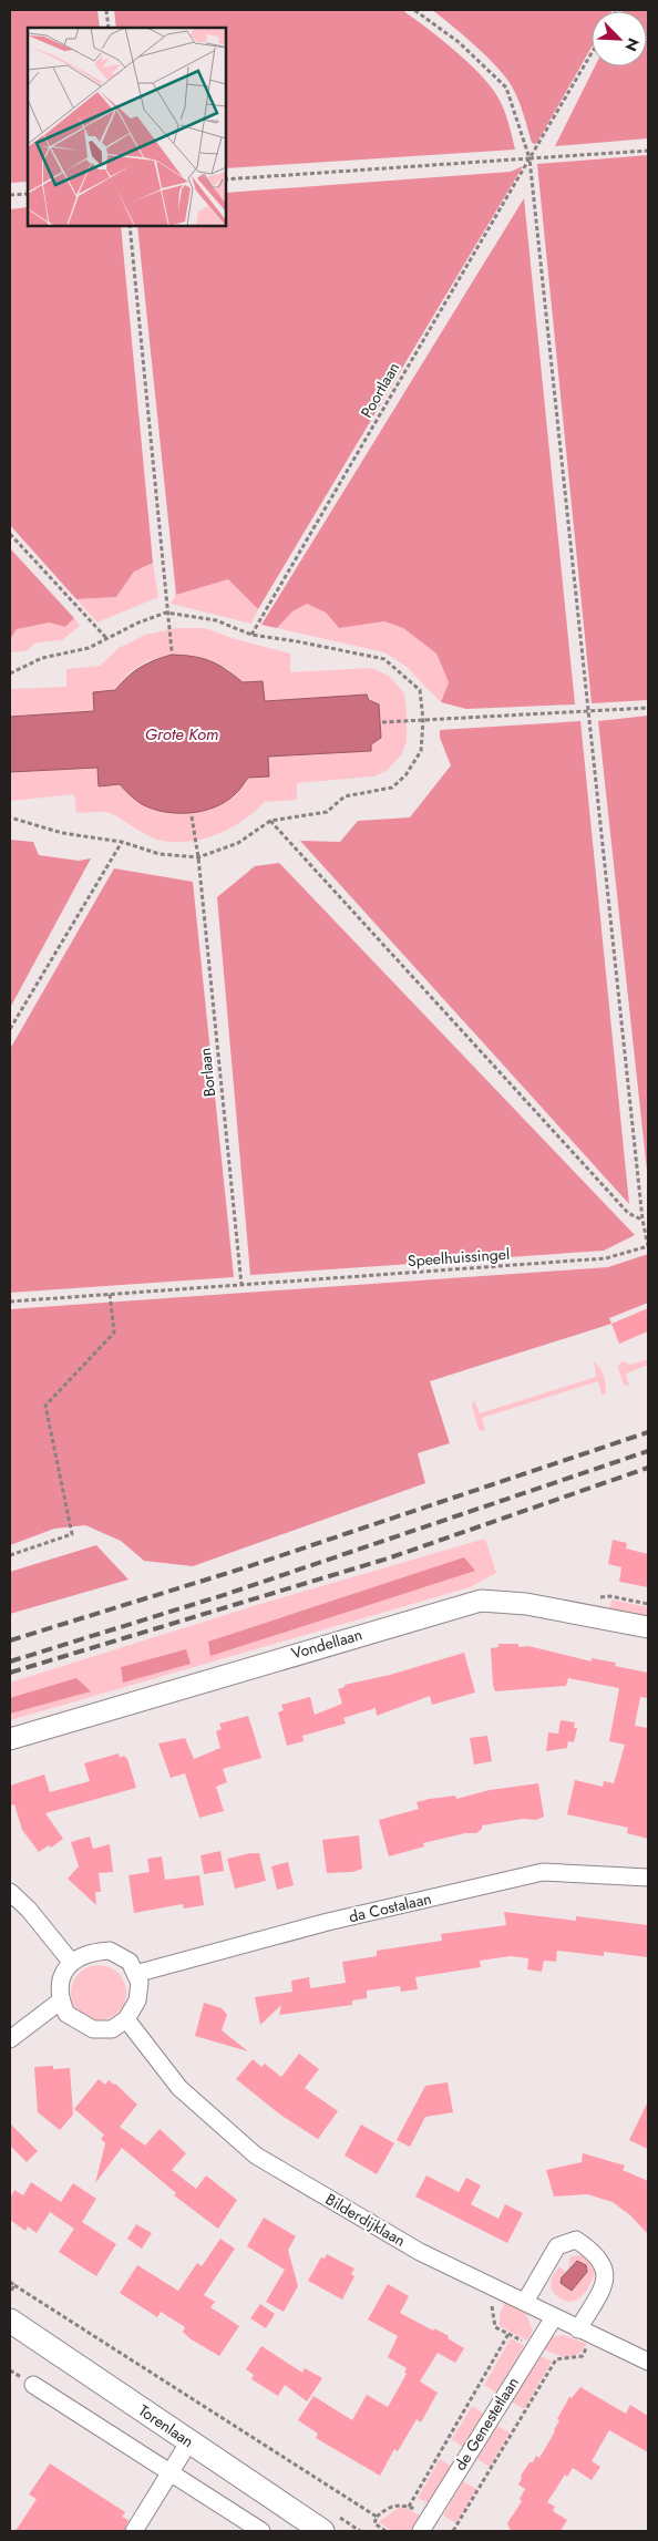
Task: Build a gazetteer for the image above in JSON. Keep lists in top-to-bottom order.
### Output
{
  "streets": {
    "main road": ["Torenlaan"],
    "street": [
      "Vondellaan",
      "da Costalaan",
      "Bilderdijklaan",
      "de Genestetlaan"
    ],
    "path": ["Poortlaan", "Borlaan", "Speelhuissingel"]
  },
  "crossings": [
    ["Borlaan", "Speelhuissingel"],
    ["da Costalaan", "Bilderdijklaan"],
    ["Bilderdijklaan", "de Genestetlaan"]
  ],
  "water": ["Grote Kom"],
  "north": "bottom right"
}
